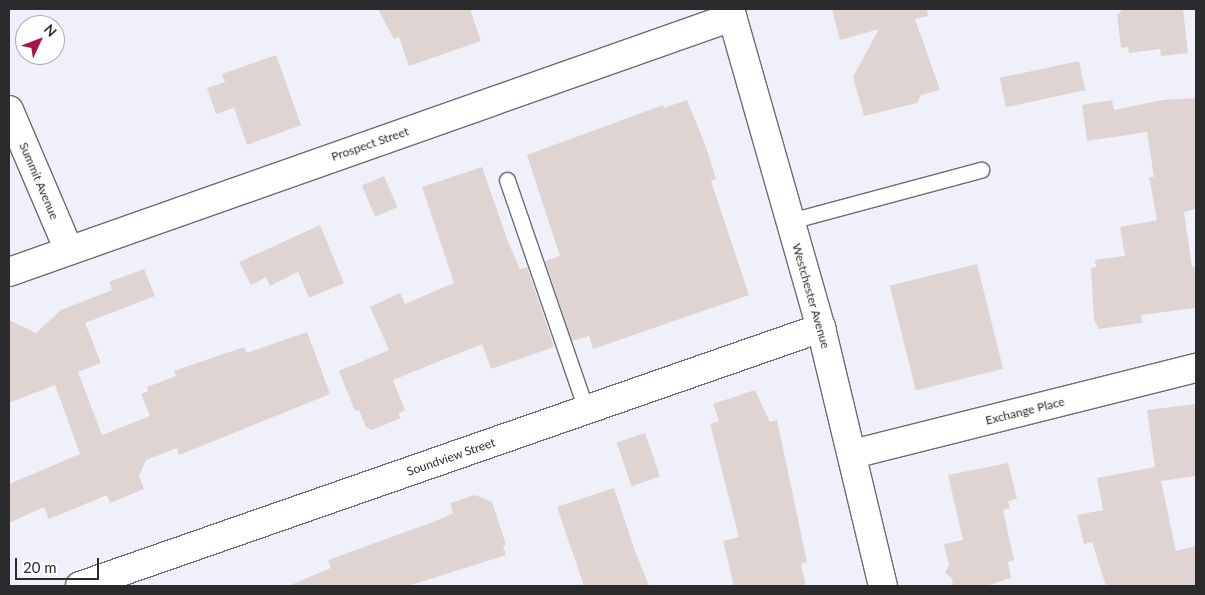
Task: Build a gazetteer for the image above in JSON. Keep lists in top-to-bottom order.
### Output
{
  "streets": {
    "street": [
      "Prospect Street",
      "Summit Avenue",
      "Westchester Avenue",
      "Exchange Place",
      "Soundview Street"
    ]
  },
  "crossings": [
    ["Prospect Street", "Summit Avenue"],
    ["Prospect Street", "Westchester Avenue"],
    ["Westchester Avenue", "Exchange Place"],
    ["Westchester Avenue", "Soundview Street"]
  ],
  "scale_bar": "20 m",
  "north": "top right"
}
